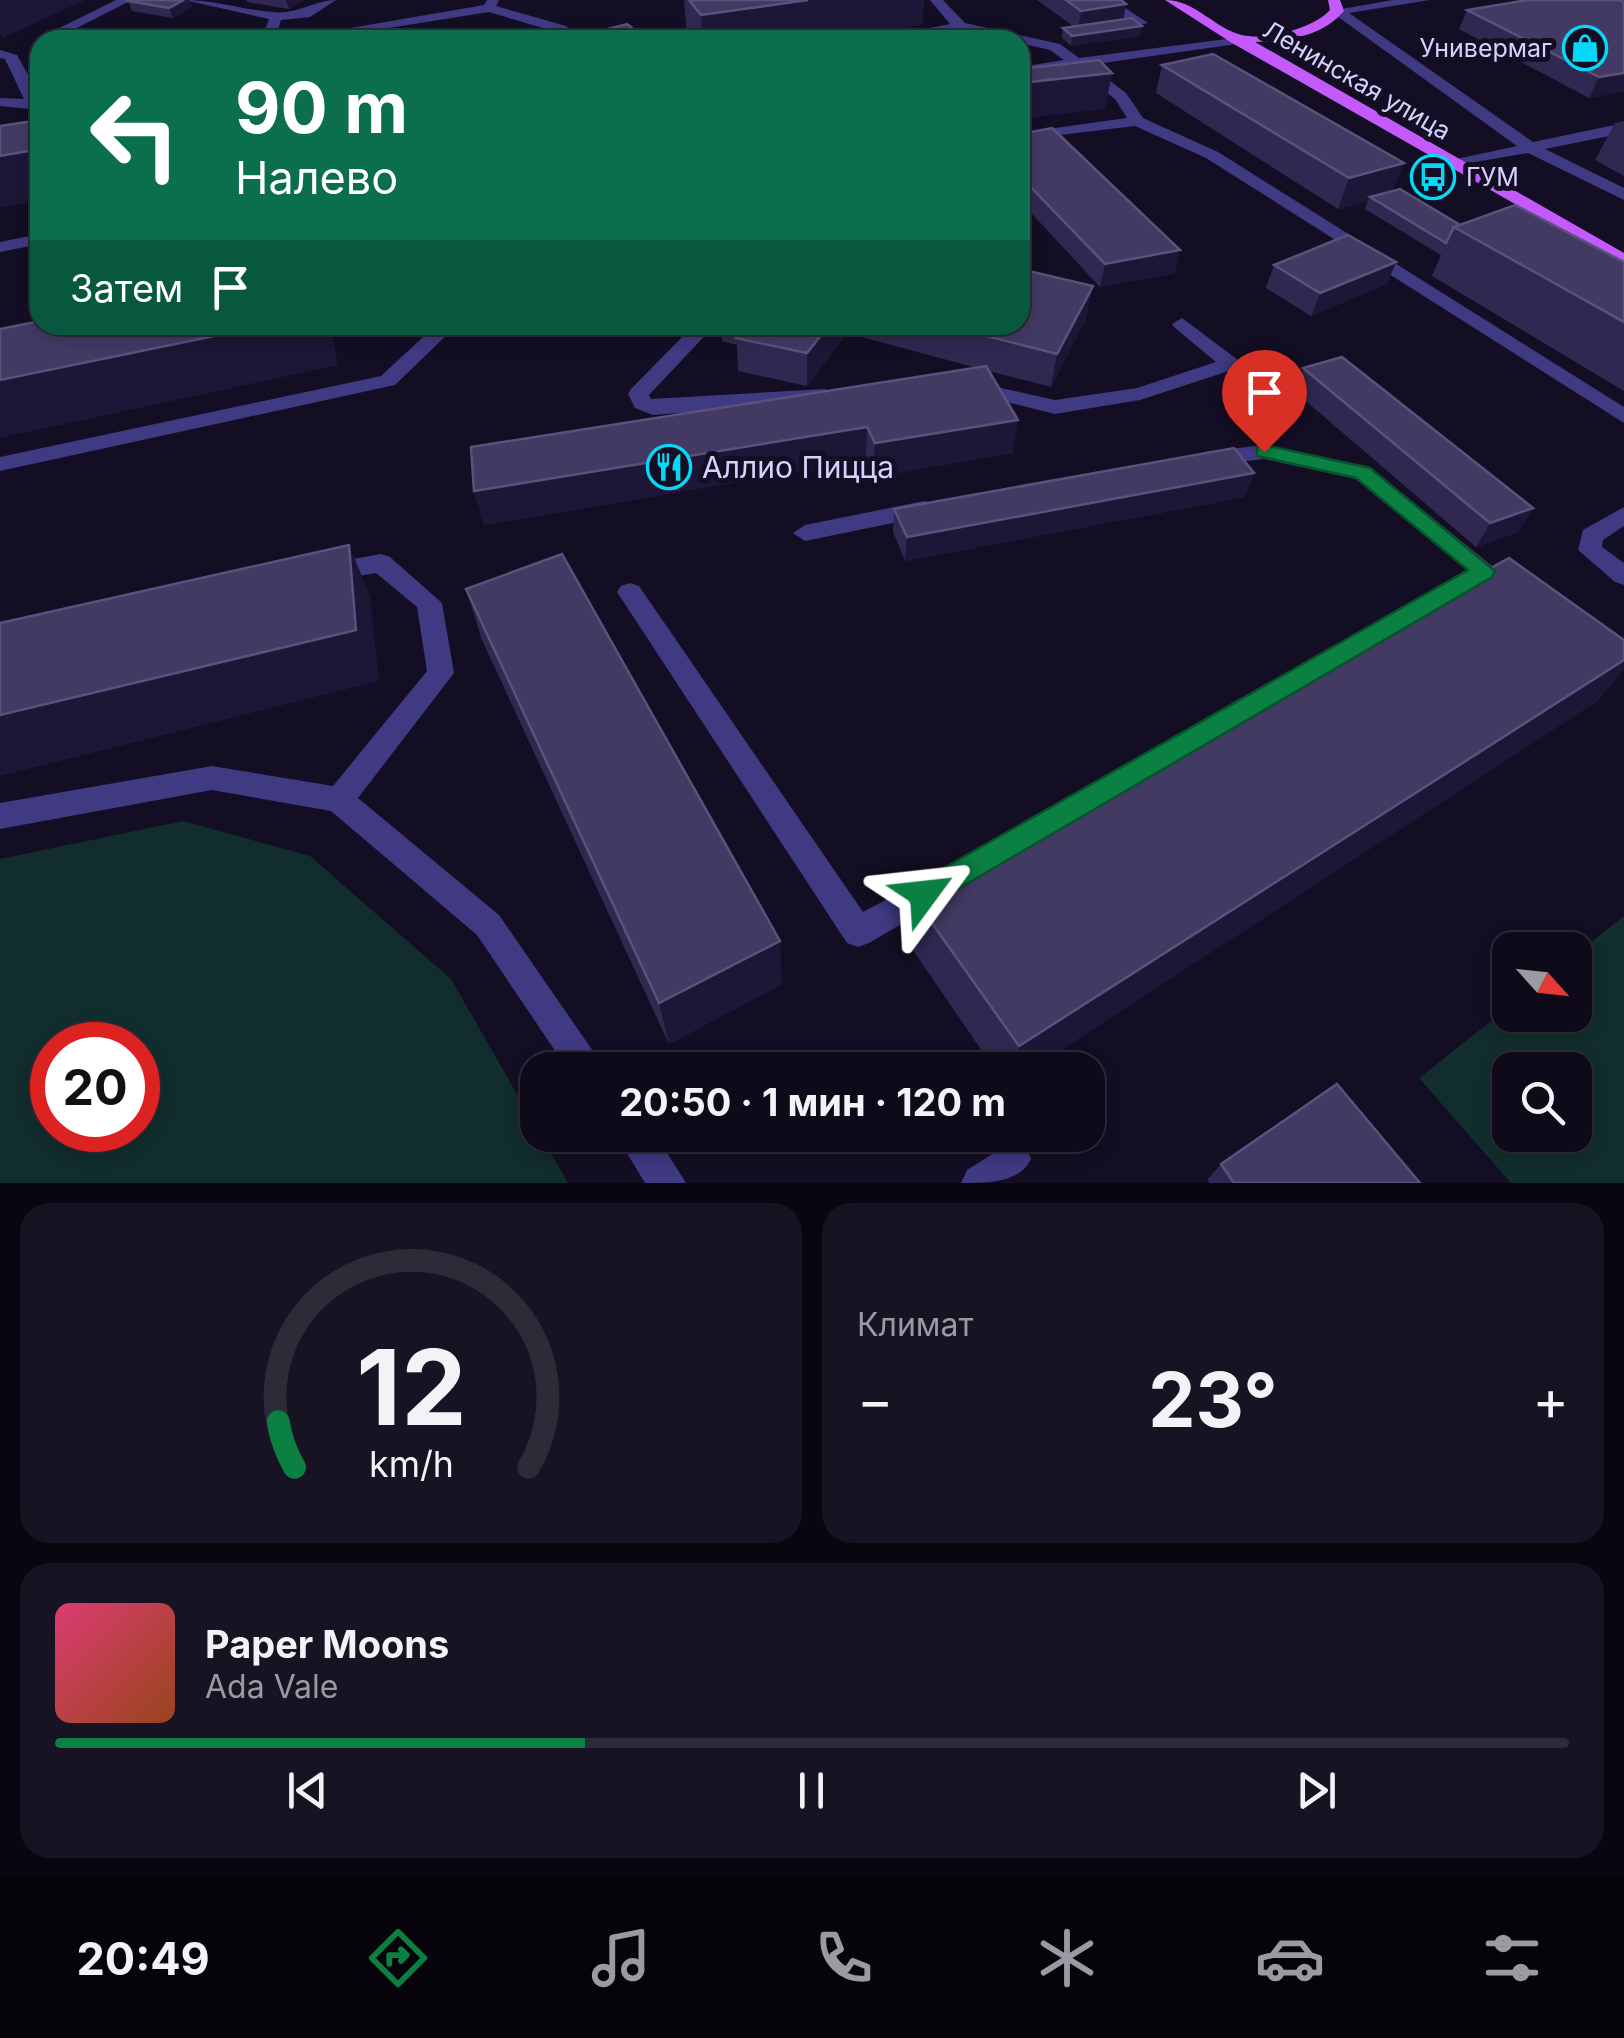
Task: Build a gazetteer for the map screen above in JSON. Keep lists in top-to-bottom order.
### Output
{
  "streets": {
    "main road": ["Ленинская улица"]
  },
  "places": {
    "shop": ["Универмаг"],
    "bus stop": ["ГУМ"],
    "restaurant": ["Аллио Пицца"]
  },
  "north": "bottom right",
  "page": {
    "turn": ["90 m", "Налево"],
    "then": "Затем",
    "limit": "20",
    "trip": "20:50 · 1 мин · 120 m",
    "tile": "Климат",
    "heat": ["−", "23°", "+"],
    "song": ["Paper Moons", "Ada Vale"],
    "tabs": "20:49",
    "gauge": ["12", "km/h"]
  }
}
